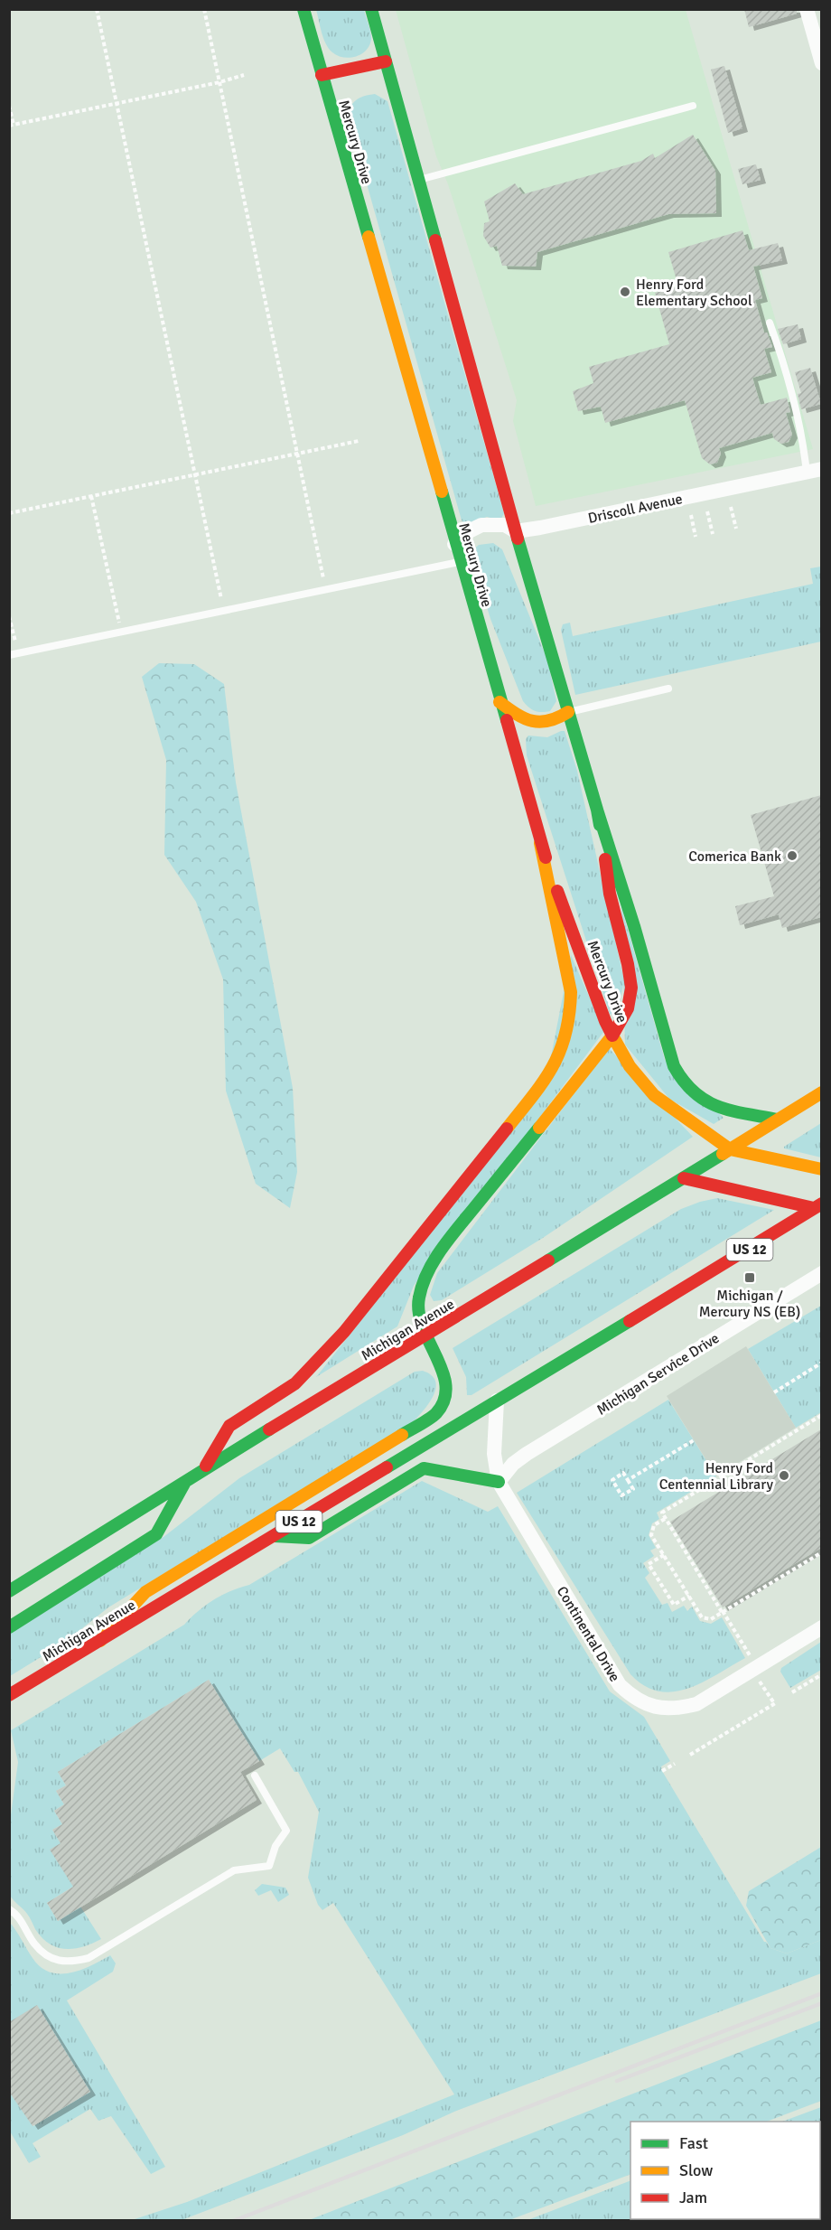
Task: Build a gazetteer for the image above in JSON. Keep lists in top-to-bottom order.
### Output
{
  "streets": {
    "main road": ["Mercury Drive", "US 12", "Michigan Avenue"],
    "street": ["Driscoll Avenue", "Michigan Service Drive", "Continental Drive"]
  },
  "crossings": [
    ["Mercury Drive", "Driscoll Avenue"],
    ["Michigan Avenue", "Continental Drive"],
    ["Michigan Service Drive", "Continental Drive"]
  ],
  "places": {
    "other": ["Henry Ford Elementary School", "Comerica Bank", "Henry Ford Centennial Library"],
    "transit": ["Michigan / Mercury NS (EB)"]
  },
  "legend": ["Fast", "Slow", "Jam"]
}
